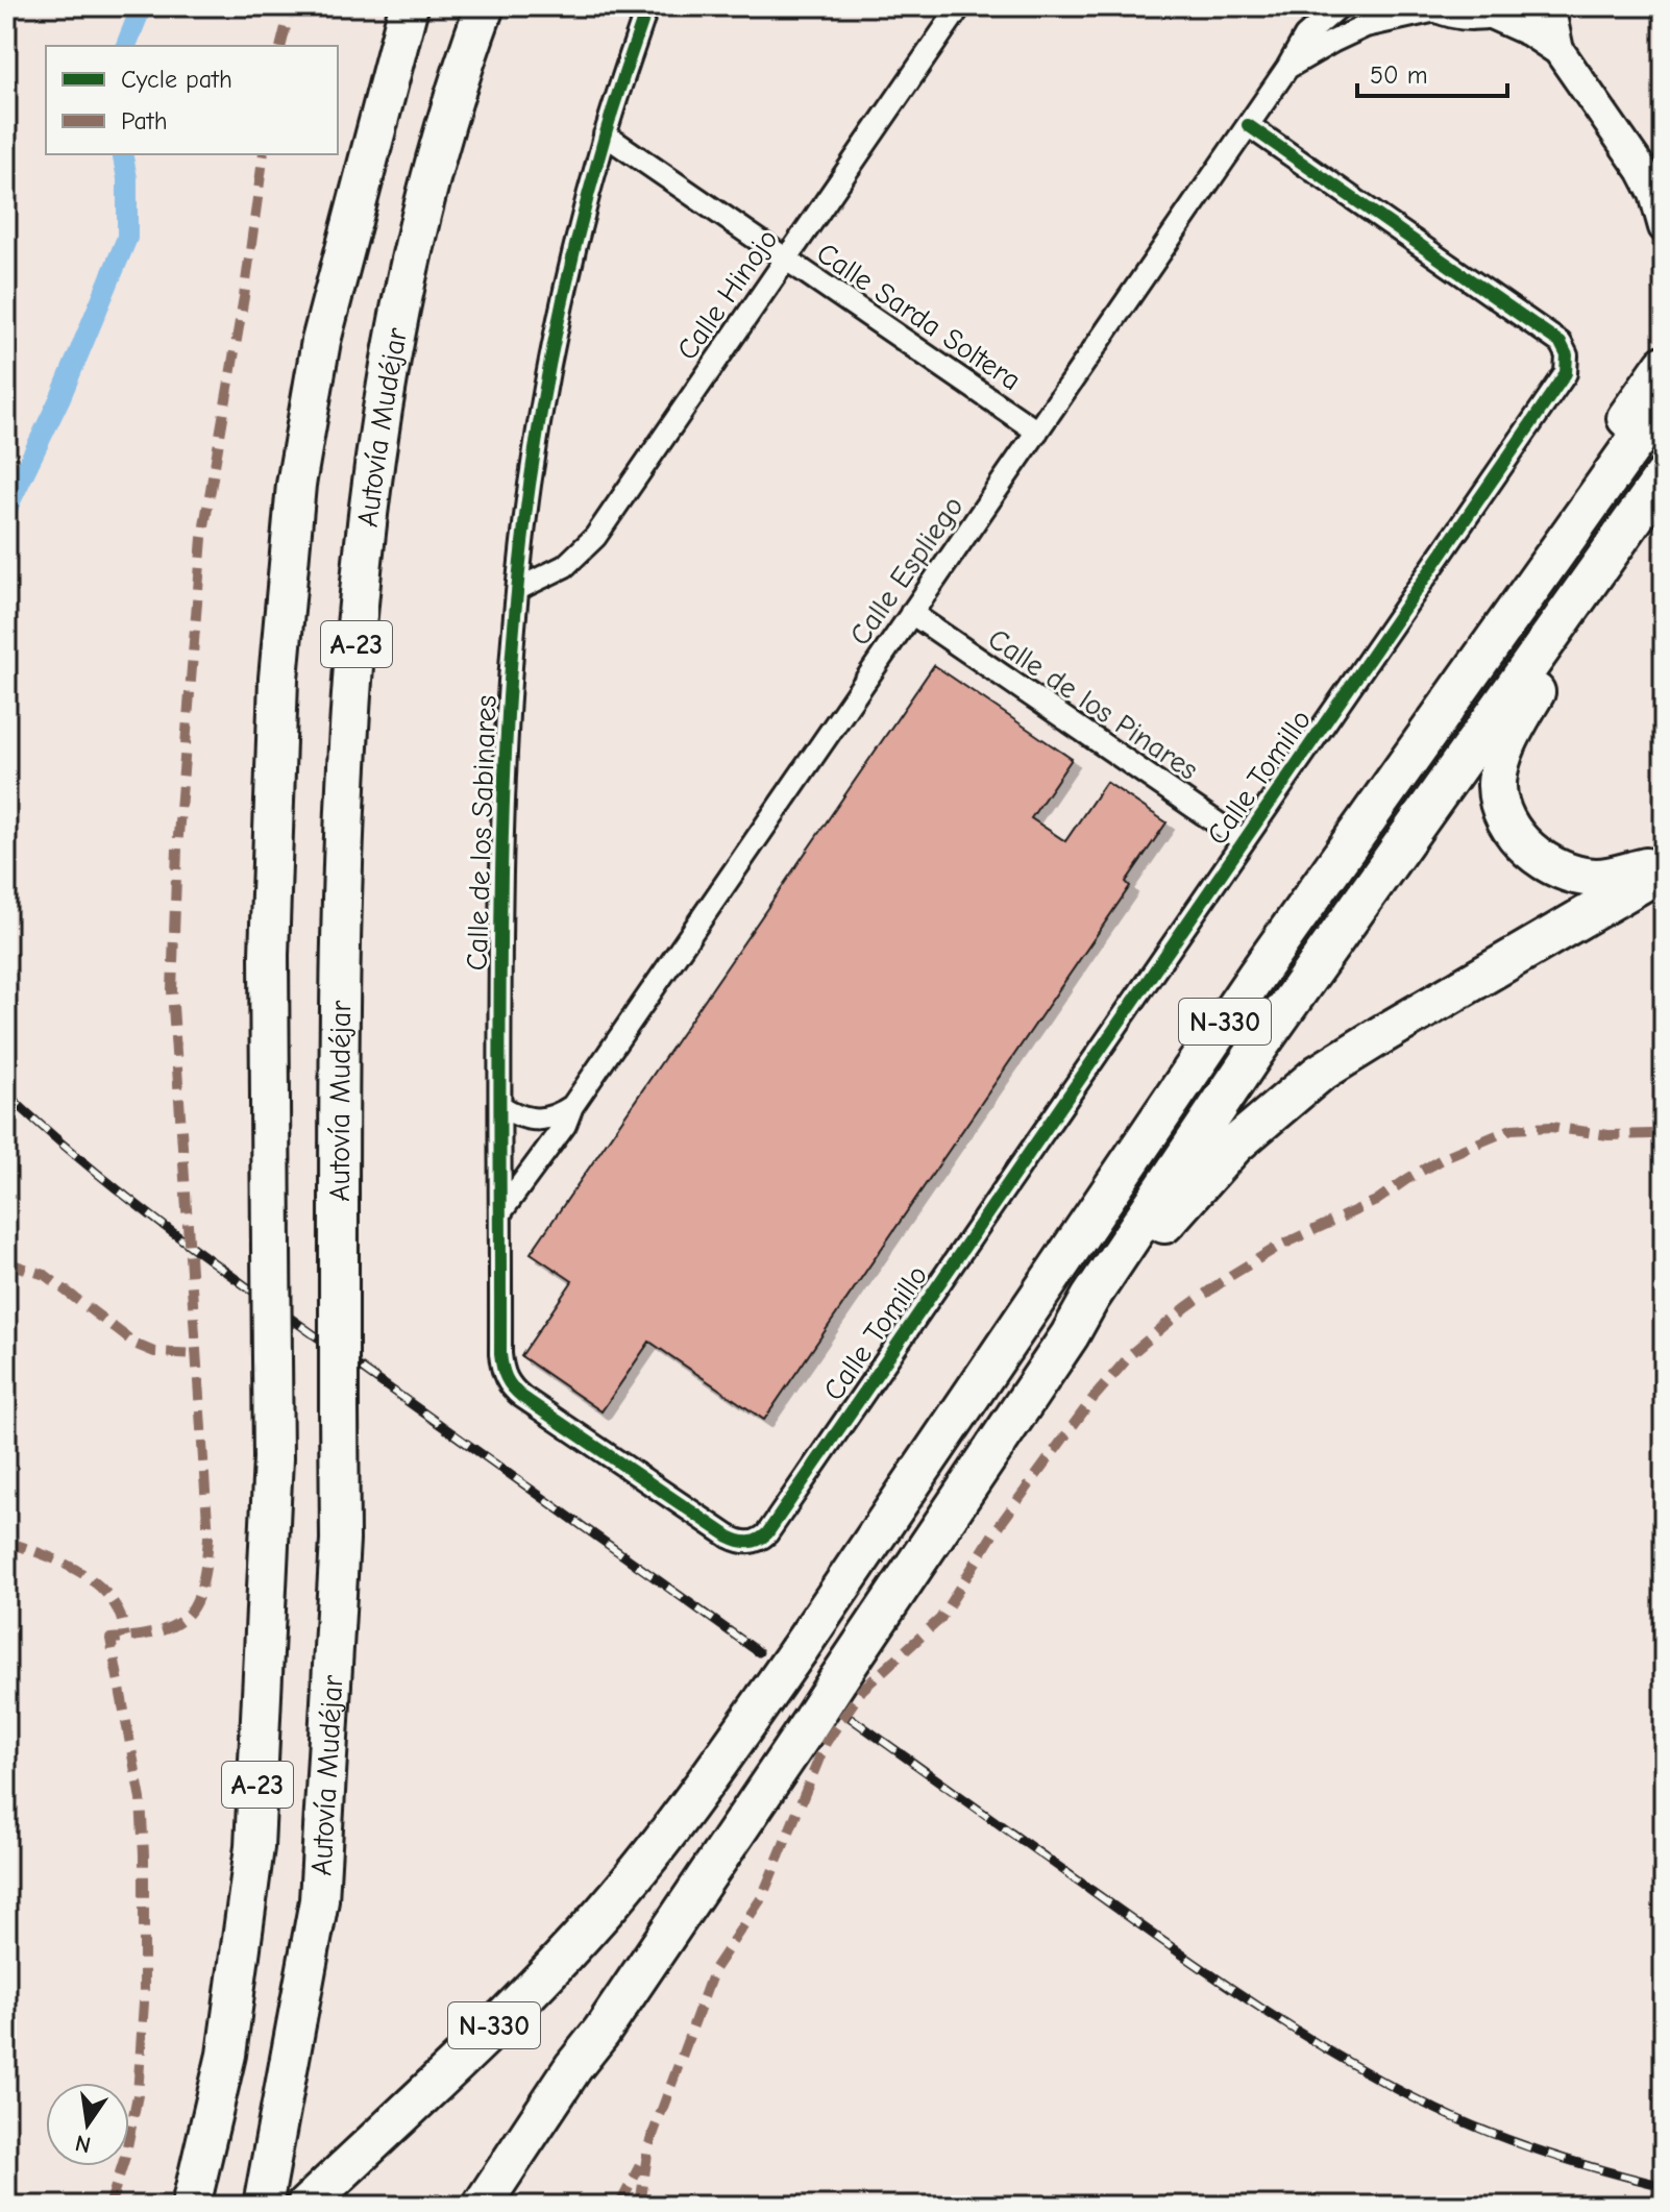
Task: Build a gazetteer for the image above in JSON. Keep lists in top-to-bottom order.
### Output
{
  "streets": {
    "highway": ["Autovía Mudéjar", "A-23", "N-330"],
    "street": [
      "Calle Hinojo",
      "Calle Sarda Soltera",
      "Calle Espliego",
      "Calle de los Pinares",
      "Calle Tomillo",
      "Calle de los Sabinares"
    ]
  },
  "crossings": [
    ["Calle Hinojo", "Calle Sarda Soltera"],
    ["Calle Hinojo", "Calle de los Sabinares"],
    ["Calle Sarda Soltera", "Calle Espliego"],
    ["Calle Sarda Soltera", "Calle de los Sabinares"],
    ["Calle Espliego", "Calle de los Pinares"],
    ["Calle Espliego", "Calle Tomillo"],
    ["Calle Espliego", "Calle de los Sabinares"],
    ["Calle de los Pinares", "Calle Tomillo"],
    ["Calle Tomillo", "Calle de los Sabinares"]
  ],
  "legend": ["Cycle path", "Path"],
  "scale_bar": "50 m",
  "north": "bottom"
}
